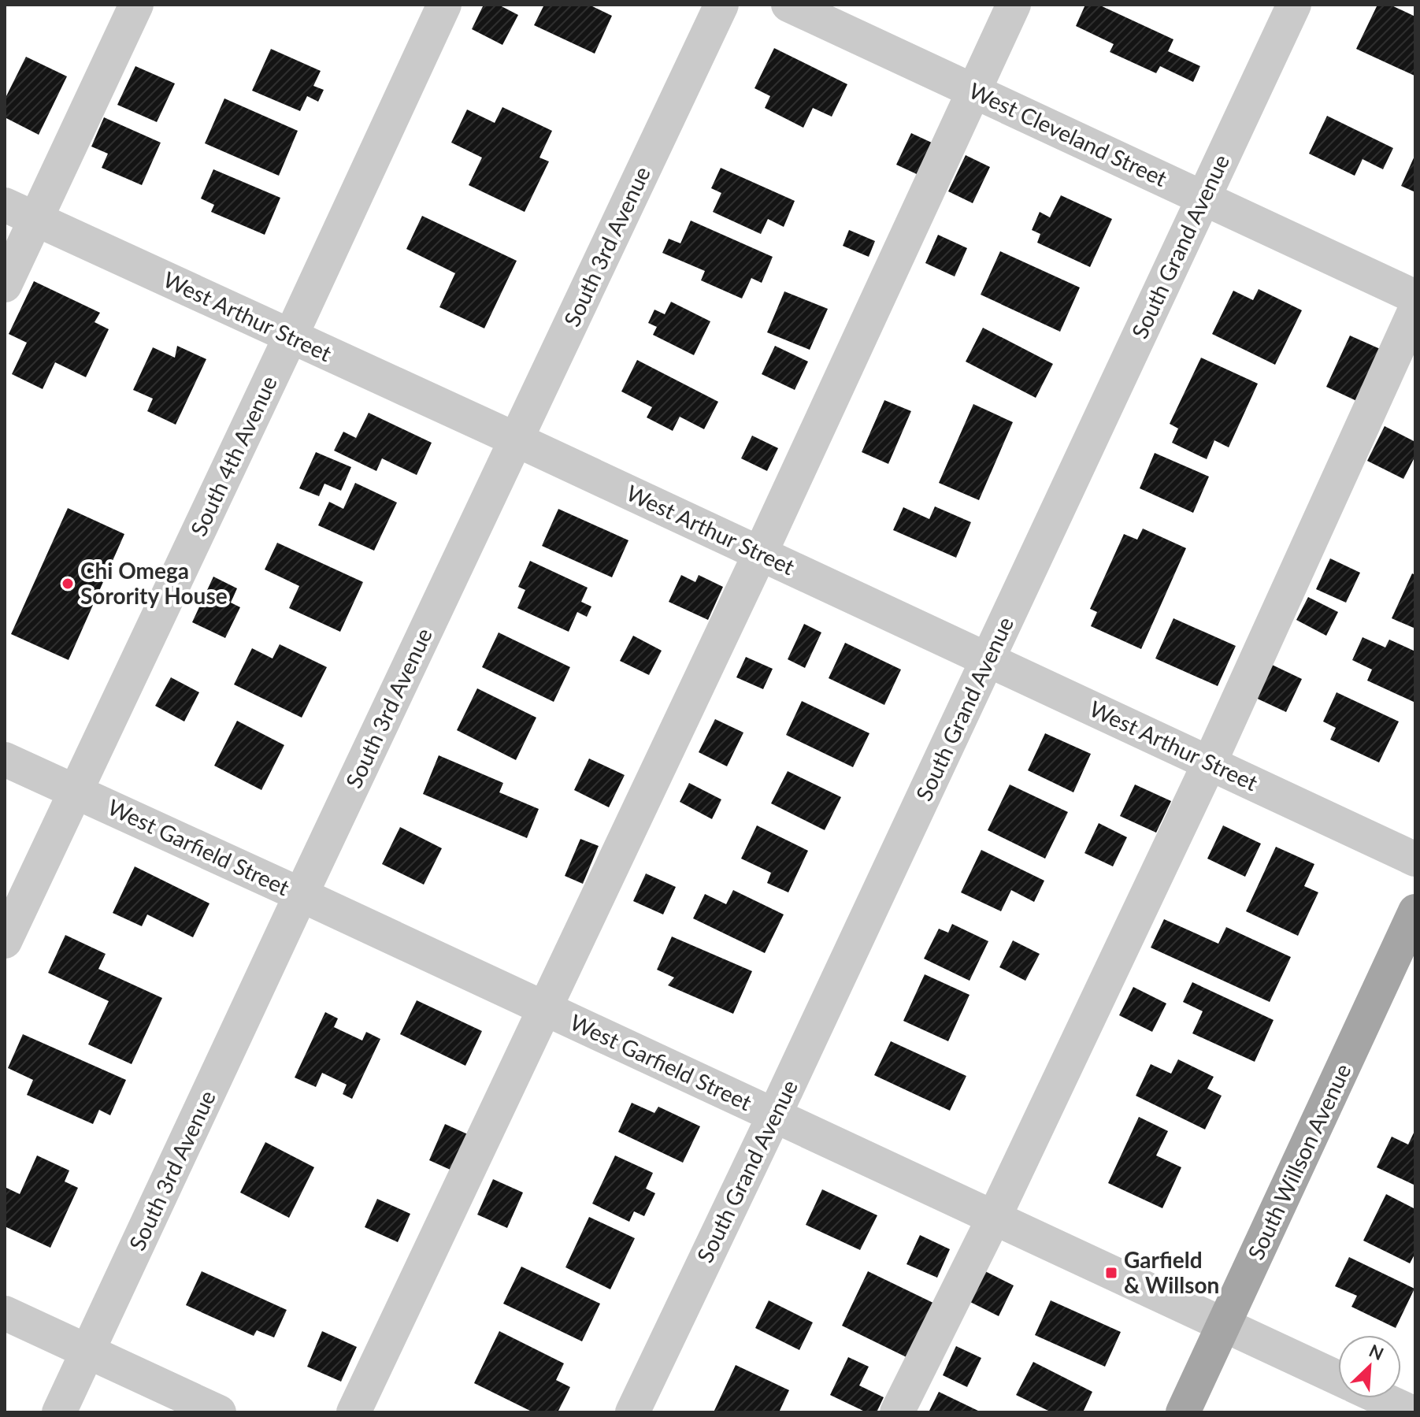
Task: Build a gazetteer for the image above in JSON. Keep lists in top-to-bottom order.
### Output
{
  "streets": {
    "main road": ["South Willson Avenue"],
    "street": [
      "West Cleveland Street",
      "South 3rd Avenue",
      "South Grand Avenue",
      "West Arthur Street",
      "South 4th Avenue",
      "West Garfield Street"
    ]
  },
  "crossings": [
    ["West Cleveland Street", "South Grand Avenue"],
    ["South 3rd Avenue", "West Arthur Street"],
    ["South 3rd Avenue", "West Garfield Street"],
    ["South Grand Avenue", "West Arthur Street"],
    ["South Grand Avenue", "West Garfield Street"],
    ["West Arthur Street", "South 4th Avenue"],
    ["South 4th Avenue", "West Garfield Street"],
    ["West Garfield Street", "South Willson Avenue"]
  ],
  "places": {
    "other": ["Chi Omega Sorority House"],
    "transit": ["Garfield & Willson"]
  },
  "north": "top right"
}
